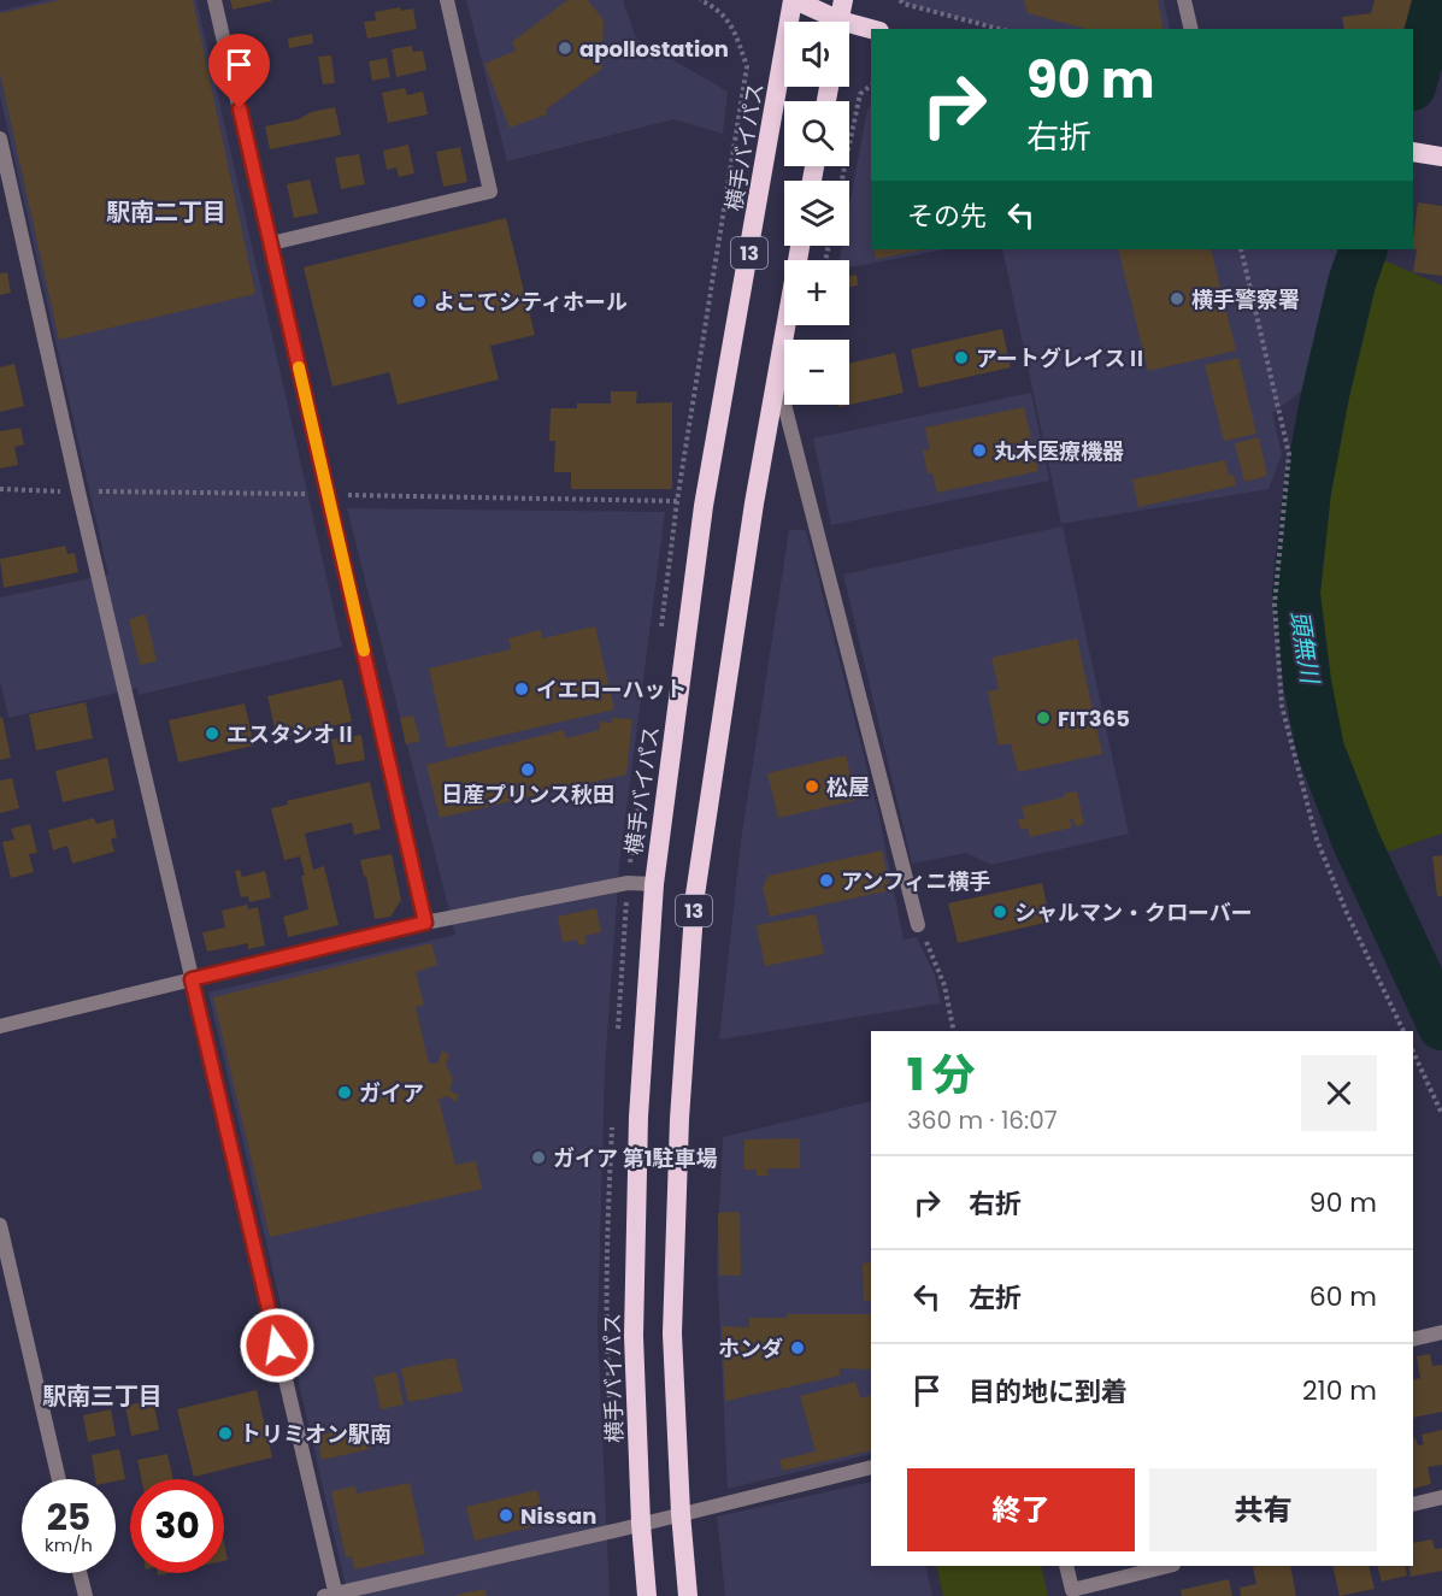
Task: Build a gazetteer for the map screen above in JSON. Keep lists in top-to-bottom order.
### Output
{
  "streets": {
    "highway": ["横手バイパス", "13"]
  },
  "districts": ["駅南二丁目", "駅南三丁目"],
  "water": ["頭無川"],
  "places": [
    "apollostation",
    "横手警察署",
    "よこてシティホール",
    "アートグレイスⅡ",
    "丸木医療機器",
    "イエローハット",
    "FIT365",
    "エスタシオⅡ",
    "日産プリンス秋田",
    "松屋",
    "アンフィニ横手",
    "シャルマン・クローバー",
    "ガイア",
    "ガイア 第1駐車場",
    "ホンダ",
    "トリミオン駅南",
    "Nissan"
  ],
  "page": {
    "map_buttons": ["+", "−"],
    "turn": ["90 m", "右折"],
    "then": "その先",
    "heading": ["1 分", "360 m · 16:07"],
    "list": [
      {
        "name": "右折",
        "value": "90 m"
      },
      {
        "name": "左折",
        "value": "60 m"
      },
      {
        "name": "目的地に到着",
        "value": "210 m"
      }
    ],
    "buttons": ["終了", "共有"],
    "speed": "25 km/h",
    "limit": "30"
  }
}
